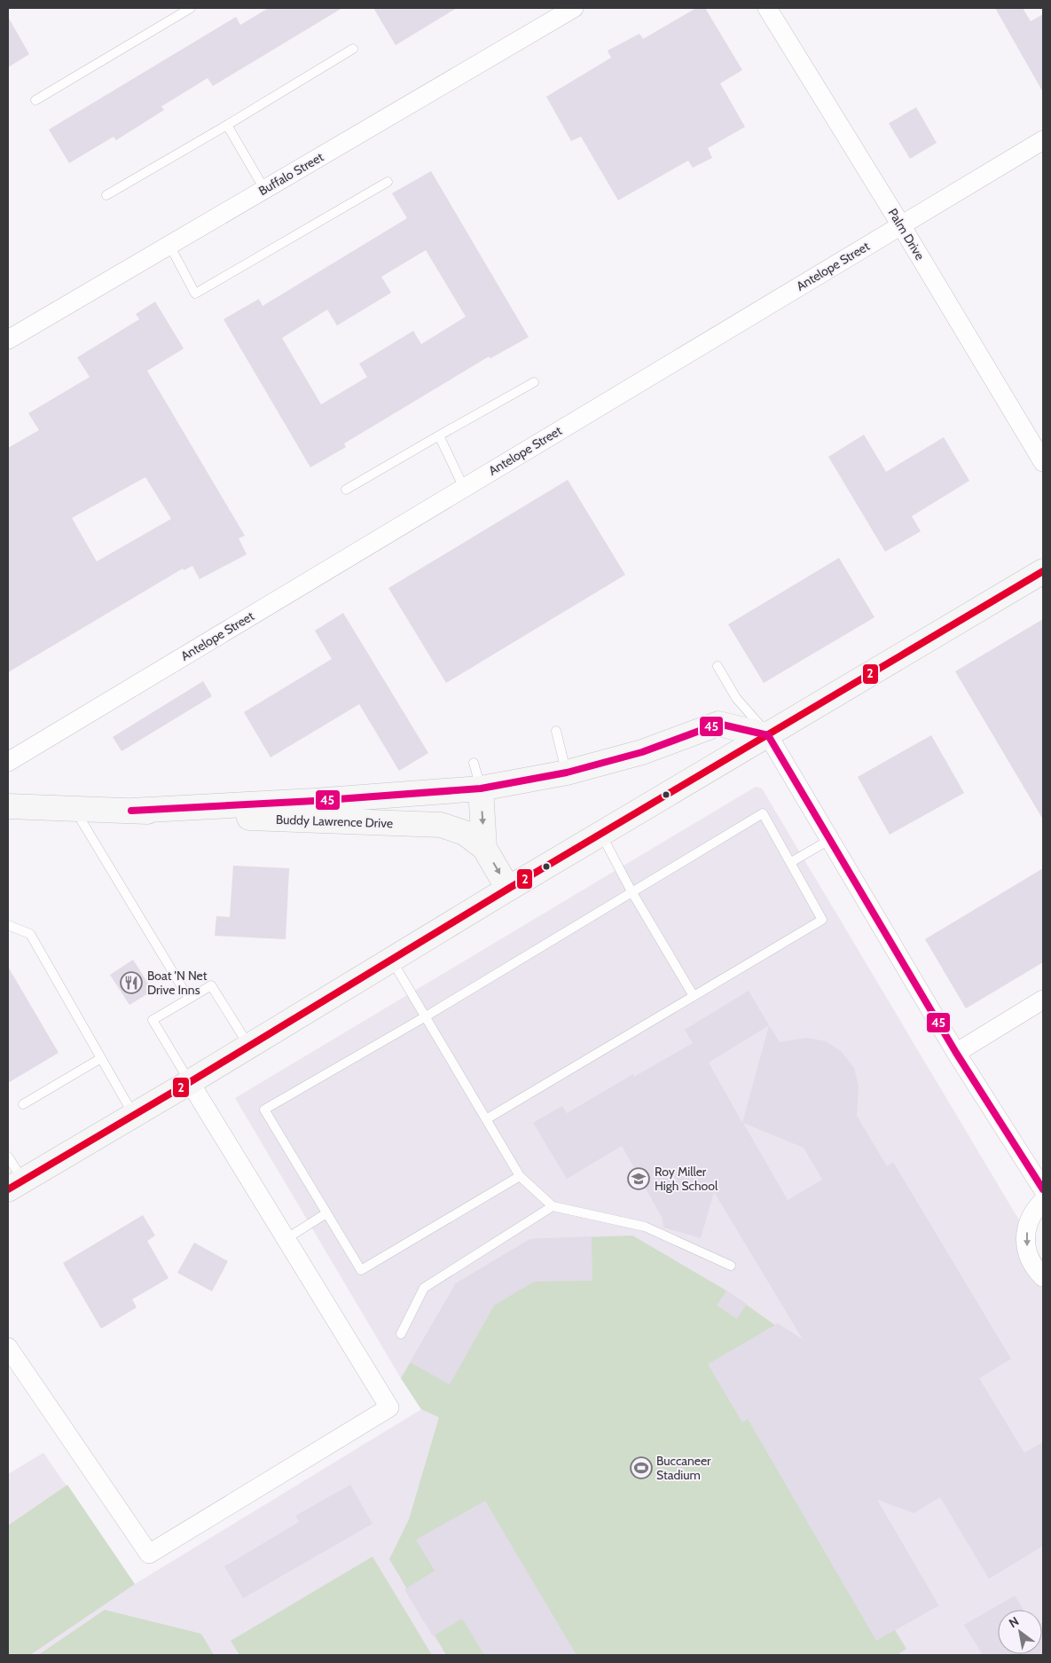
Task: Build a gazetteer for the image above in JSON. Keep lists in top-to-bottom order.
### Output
{
  "streets": {
    "street": [
      "Buffalo Street",
      "Palm Drive",
      "Antelope Street",
      "Buddy Lawrence Drive"
    ]
  },
  "crossings": [
    ["Palm Drive", "Antelope Street"]
  ],
  "places": {
    "restaurant": ["Boat 'N Net Drive Inns"],
    "school or university": ["Roy Miller High School"],
    "sports": ["Buccaneer Stadium"]
  },
  "lines": ["transit line 2", "transit line 45"],
  "north": "top left"
}
